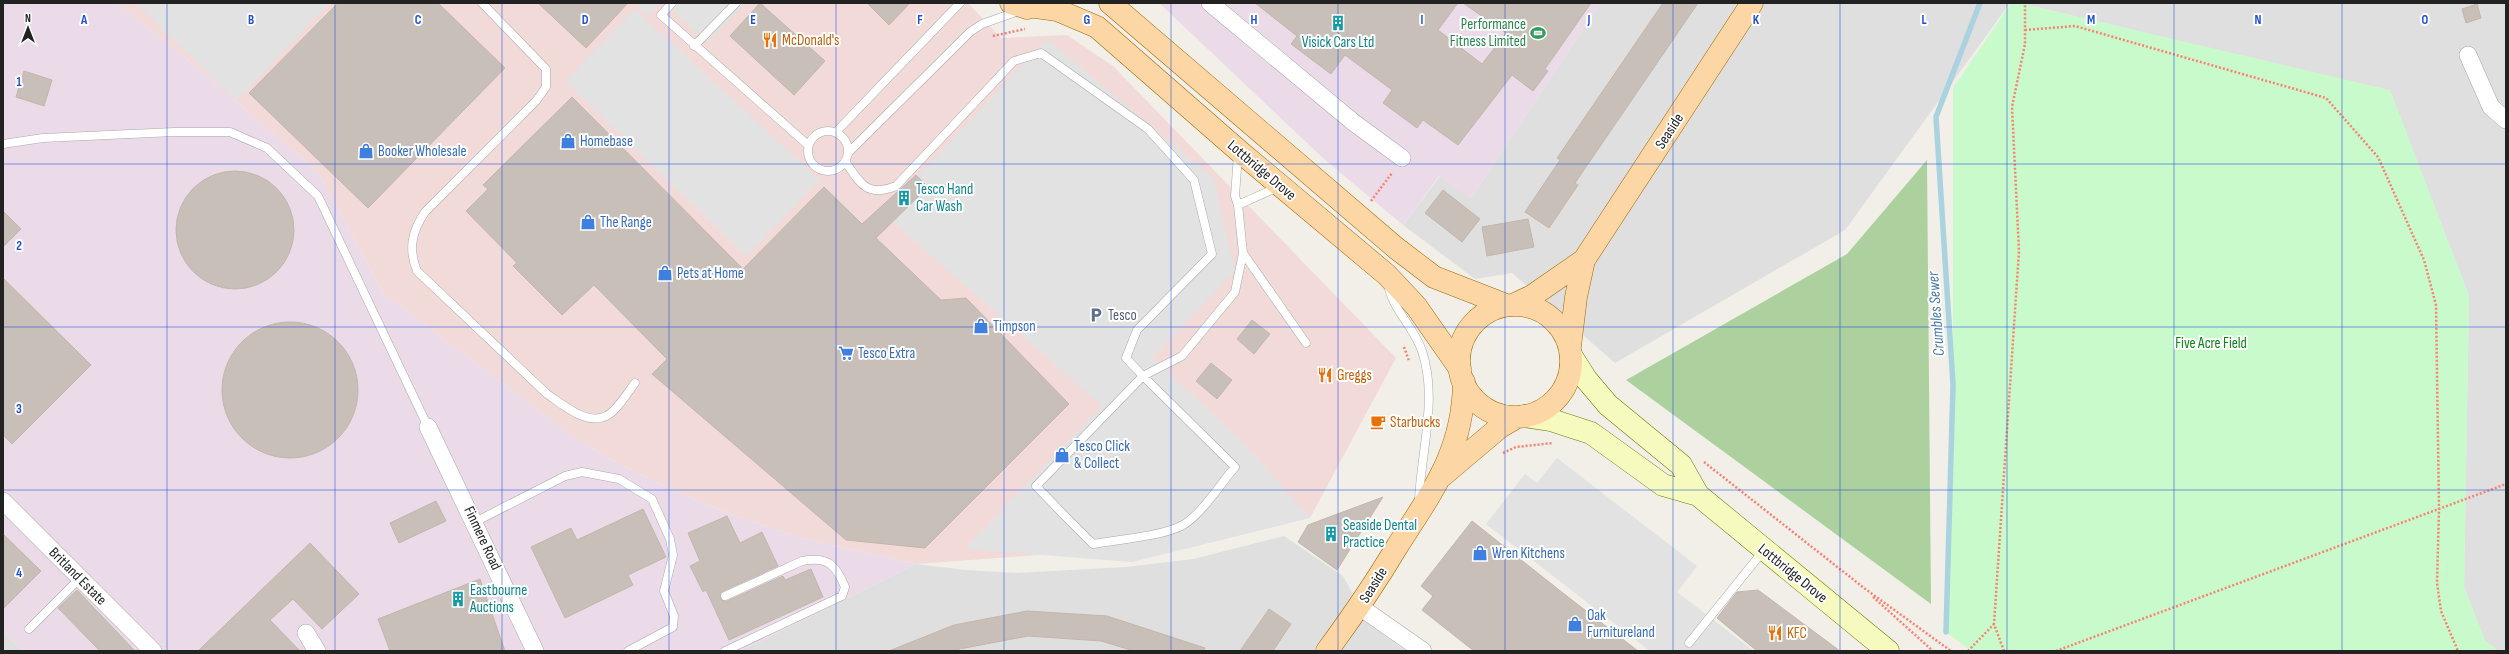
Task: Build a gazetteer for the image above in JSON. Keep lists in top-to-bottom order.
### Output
{
  "streets": {
    "main road": ["Seaside", "Lottbridge Drove"],
    "street": ["Finmere Road", "Britland Estate"]
  },
  "crossings": [
    ["Seaside", "Lottbridge Drove"]
  ],
  "water": ["Crumbles Sewer"],
  "parks": ["Five Acre Field"],
  "places": {
    "building": [
      "Visick Cars Ltd",
      "Tesco Hand Car Wash",
      "Seaside Dental Practice",
      "Eastbourne Auctions"
    ],
    "sports": ["Performance Fitness Limited"],
    "restaurant": ["McDonald's", "Greggs", "KFC"],
    "shop": [
      "Homebase",
      "Booker Wholesale",
      "The Range",
      "Pets at Home",
      "Timpson",
      "Tesco Click & Collect",
      "Wren Kitchens",
      "Oak Furnitureland"
    ],
    "parking": ["Tesco"],
    "supermarket": ["Tesco Extra"],
    "cafe": ["Starbucks"]
  },
  "north": "top",
  "grid": {
    "columns": [
      "A",
      "B",
      "C",
      "D",
      "E",
      "F",
      "G",
      "H",
      "I",
      "J",
      "K",
      "L",
      "M",
      "N",
      "O"
    ],
    "rows": [
      "1",
      "2",
      "3",
      "4"
    ]
  }
}
